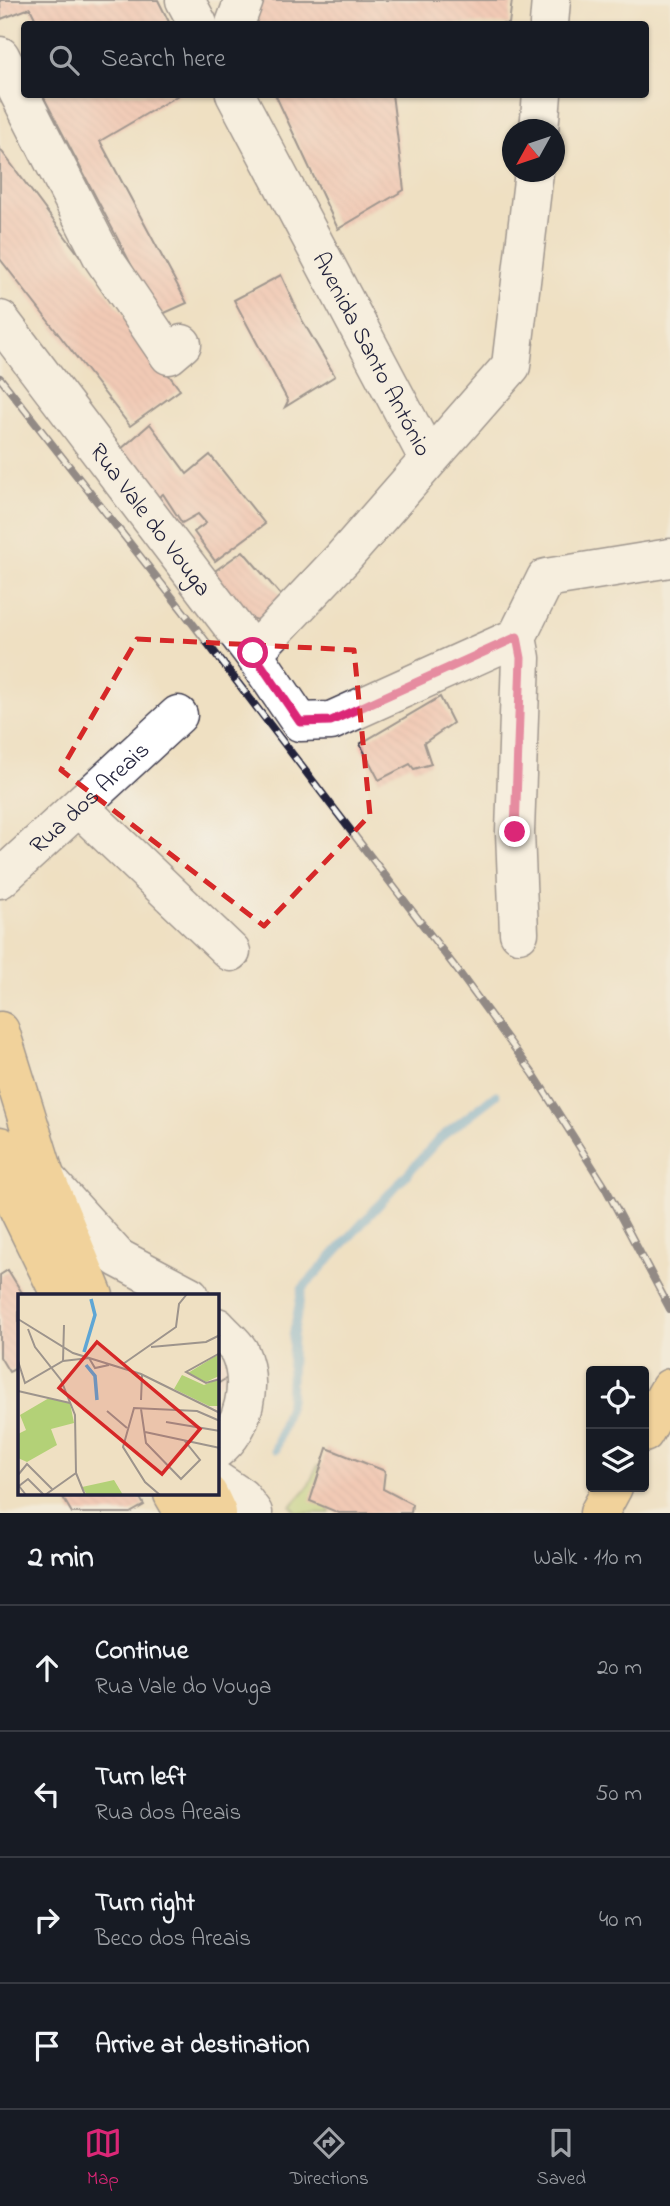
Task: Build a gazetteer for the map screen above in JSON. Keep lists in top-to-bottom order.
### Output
{
  "streets": {
    "street": ["Avenida Santo António", "Rua Vale do Vouga", "Rua dos Areais"]
  },
  "crossings": [
    ["Avenida Santo António", "Rua Vale do Vouga"]
  ],
  "north": "bottom left",
  "page": {
    "search": "Search here",
    "heading": ["2 min", "Walk · 110 m"],
    "list": [
      ["Continue", "Rua Vale do Vouga", "20 m"],
      ["Turn left", "Rua dos Areais", "50 m"],
      ["Turn right", "Beco dos Areais", "40 m"],
      "Arrive at destination"
    ],
    "nav": ["Map", "Directions", "Saved"]
  }
}
